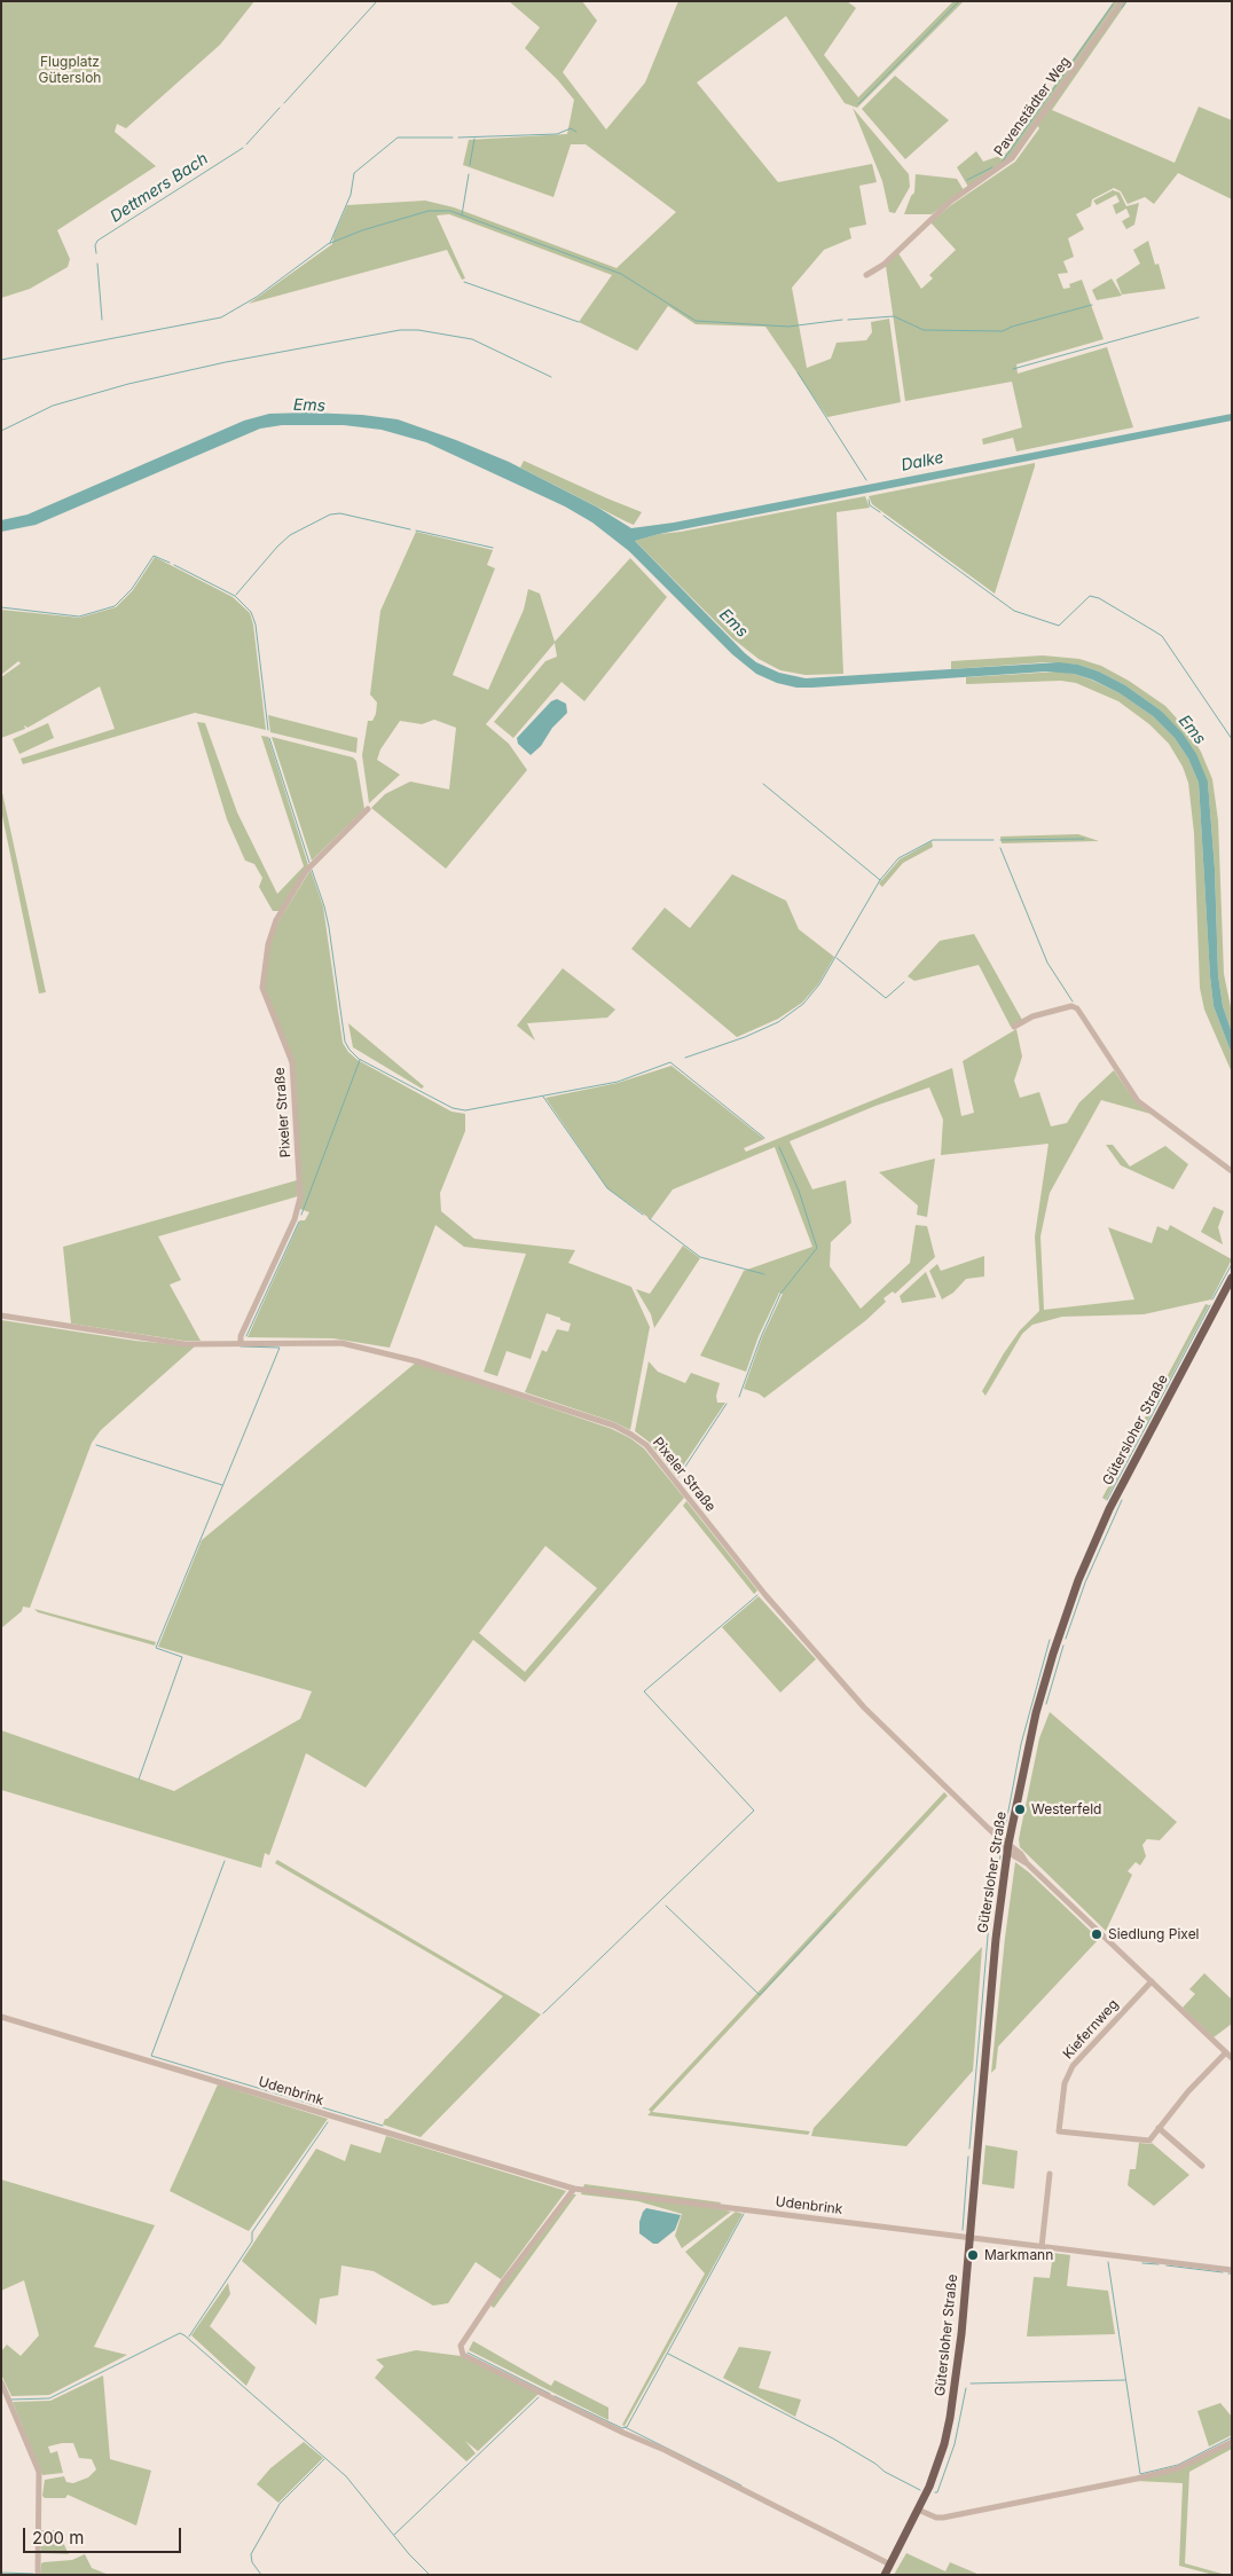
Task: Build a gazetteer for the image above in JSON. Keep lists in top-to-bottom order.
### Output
{
  "streets": {
    "main road": ["Gütersloher Straße"],
    "street": [
      "Pavenstädter Weg",
      "Pixeler Straße",
      "Kiefernweg",
      "Udenbrink"
    ]
  },
  "crossings": [
    ["Pixeler Straße", "Gütersloher Straße"],
    ["Gütersloher Straße", "Udenbrink"]
  ],
  "water": ["Dettmers Bach", "Ems", "Dalke"],
  "parks": ["Flugplatz Gütersloh"],
  "places": ["Westerfeld", "Siedlung Pixel", "Markmann"],
  "scale_bar": "200 m"
}
